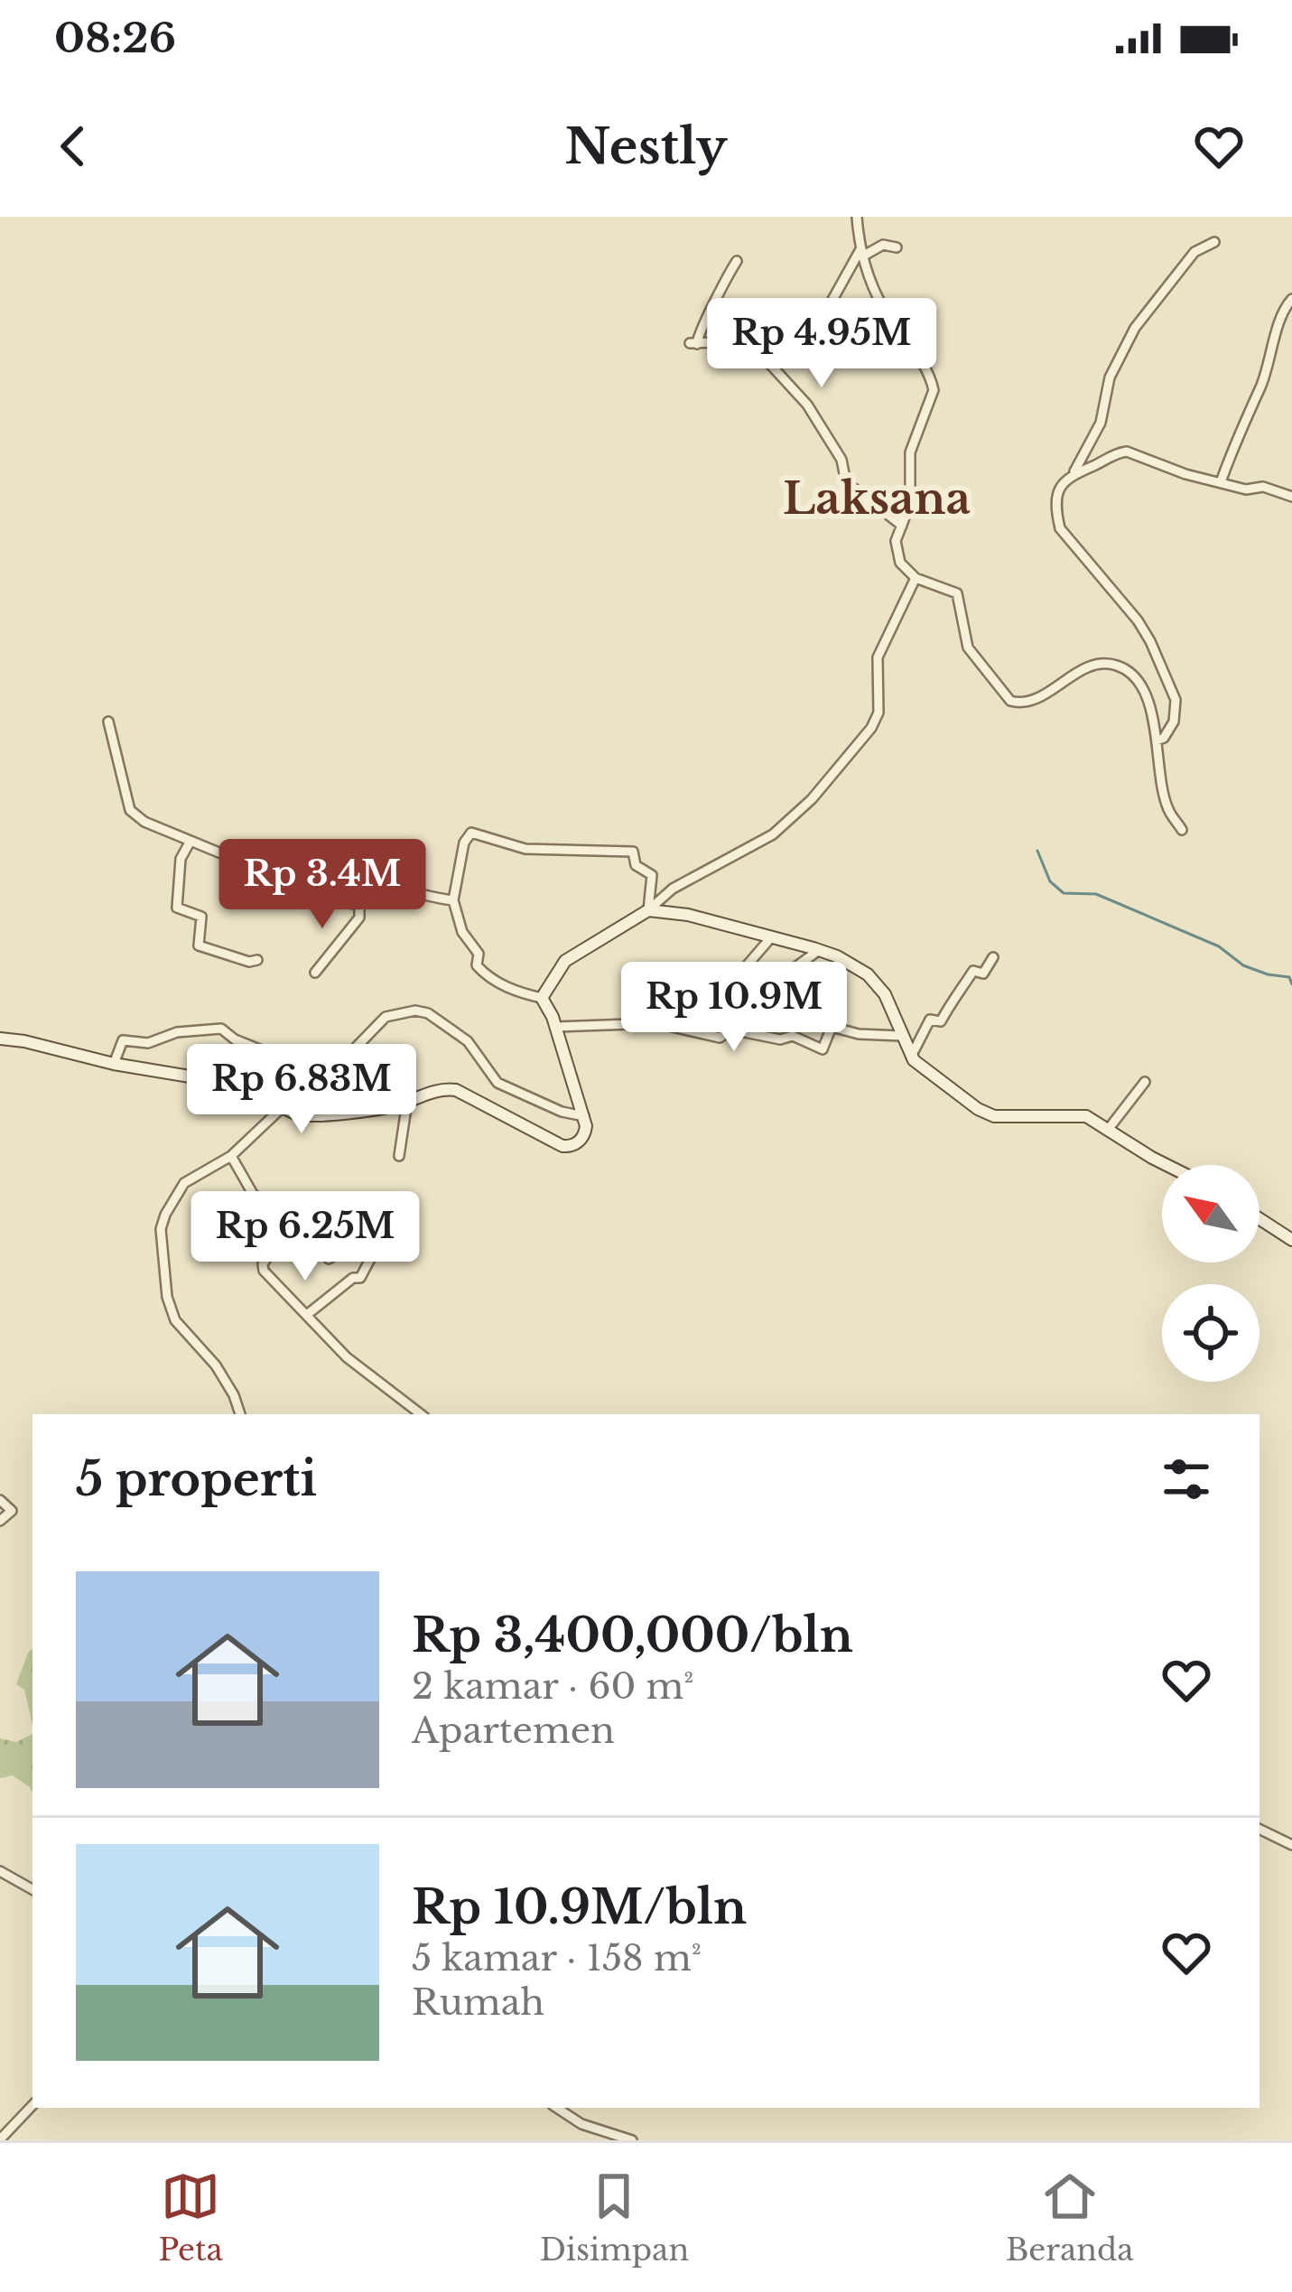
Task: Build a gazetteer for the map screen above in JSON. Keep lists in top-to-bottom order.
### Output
{
  "districts": ["Laksana"],
  "north": "top left",
  "page": {
    "status": "08:26",
    "header": "Nestly",
    "price": [
      "Rp 4.95M",
      "Rp 3.4M",
      "Rp 10.9M",
      "Rp 6.83M",
      "Rp 6.25M"
    ],
    "heading": "5 properti",
    "list": [
      {
        "name": "Rp 3,400,000/bln",
        "note": "2 kamar · 60 m² · Apartemen"
      },
      {
        "name": "Rp 10.9M/bln",
        "note": "5 kamar · 158 m² · Rumah"
      }
    ],
    "tabs": ["Peta", "Disimpan", "Beranda"]
  }
}
